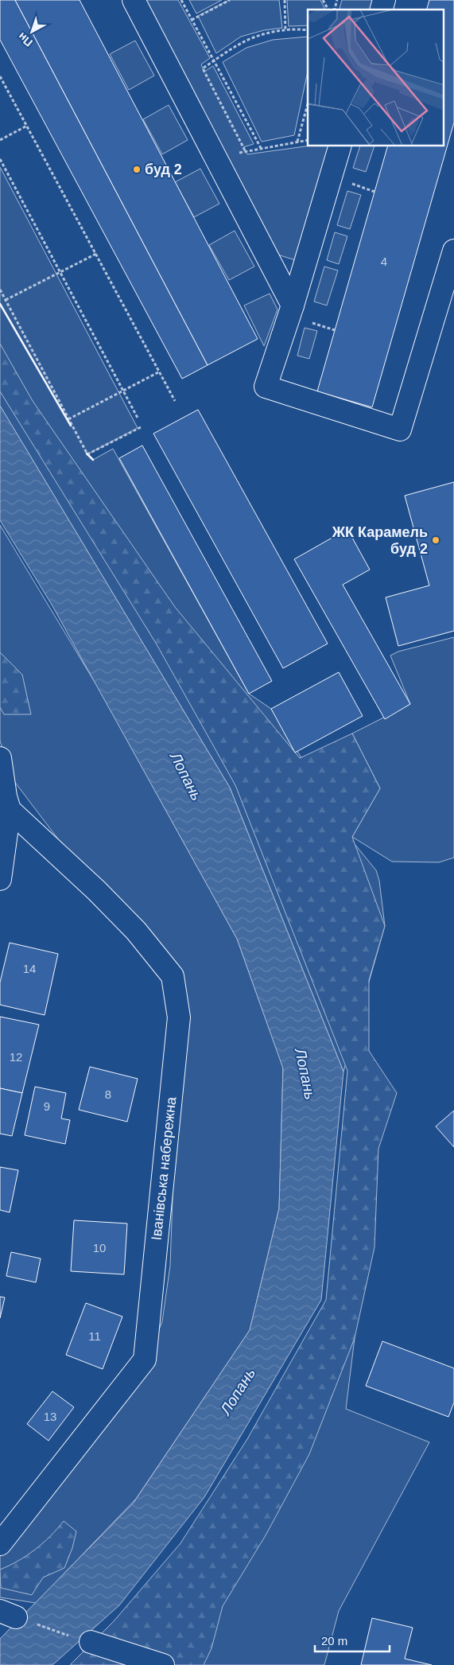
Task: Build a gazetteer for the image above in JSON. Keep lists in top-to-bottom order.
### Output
{
  "streets": {
    "street": ["Іванівська набережна"]
  },
  "water": ["Лопань"],
  "places": ["буд 2", "ЖК Карамель буд 2"],
  "house_numbers": [
    "4",
    "14",
    "12",
    "8",
    "9",
    "10",
    "11",
    "13"
  ],
  "scale_bar": "20 m",
  "north": "bottom left"
}
